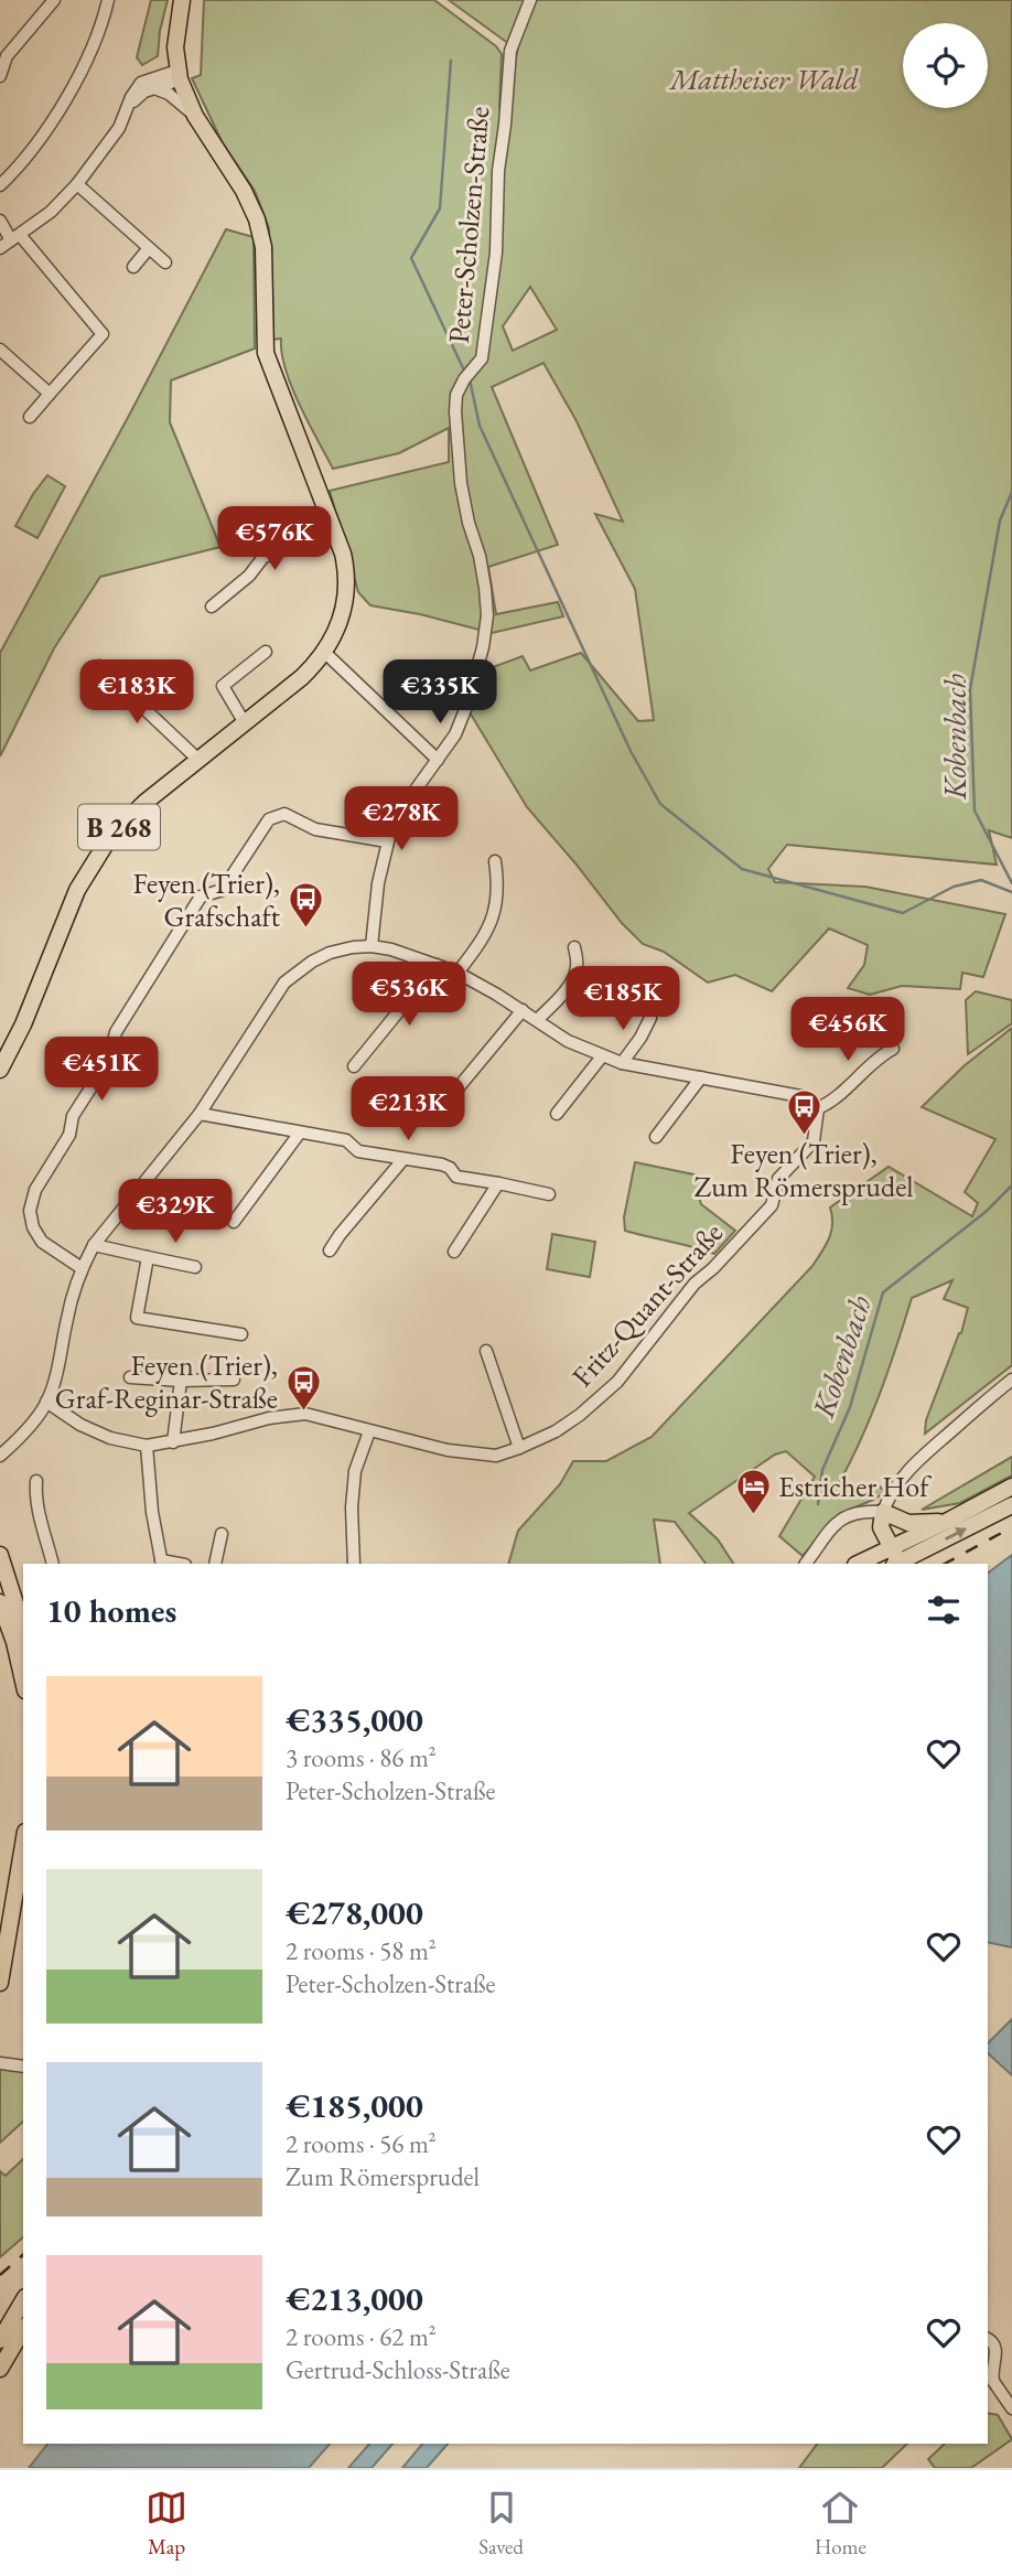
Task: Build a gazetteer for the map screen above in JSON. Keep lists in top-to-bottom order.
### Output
{
  "streets": {
    "main road": ["B 268"],
    "street": ["Peter-Scholzen-Straße", "Fritz-Quant-Straße"]
  },
  "water": ["Kobenbach"],
  "parks": ["Mattheiser Wald"],
  "places": {
    "bus stop": ["Feyen (Trier), Grafschaft", "Feyen (Trier), Zum Römersprudel", "Feyen (Trier), Graf-Reginar-Straße"],
    "hotel": ["Estricher Hof"]
  },
  "page": {
    "price": [
      "€576K",
      "€183K",
      "€335K",
      "€278K",
      "€536K",
      "€185K",
      "€456K",
      "€451K",
      "€213K",
      "€329K"
    ],
    "heading": "10 homes",
    "list": [
      {
        "name": "€335,000",
        "note": "3 rooms · 86 m² · Peter-Scholzen-Straße"
      },
      {
        "name": "€278,000",
        "note": "2 rooms · 58 m² · Peter-Scholzen-Straße"
      },
      {
        "name": "€185,000",
        "note": "2 rooms · 56 m² · Zum Römersprudel"
      },
      {
        "name": "€213,000",
        "note": "2 rooms · 62 m² · Gertrud-Schloss-Straße"
      }
    ],
    "tabs": ["Map", "Saved", "Home"]
  }
}
